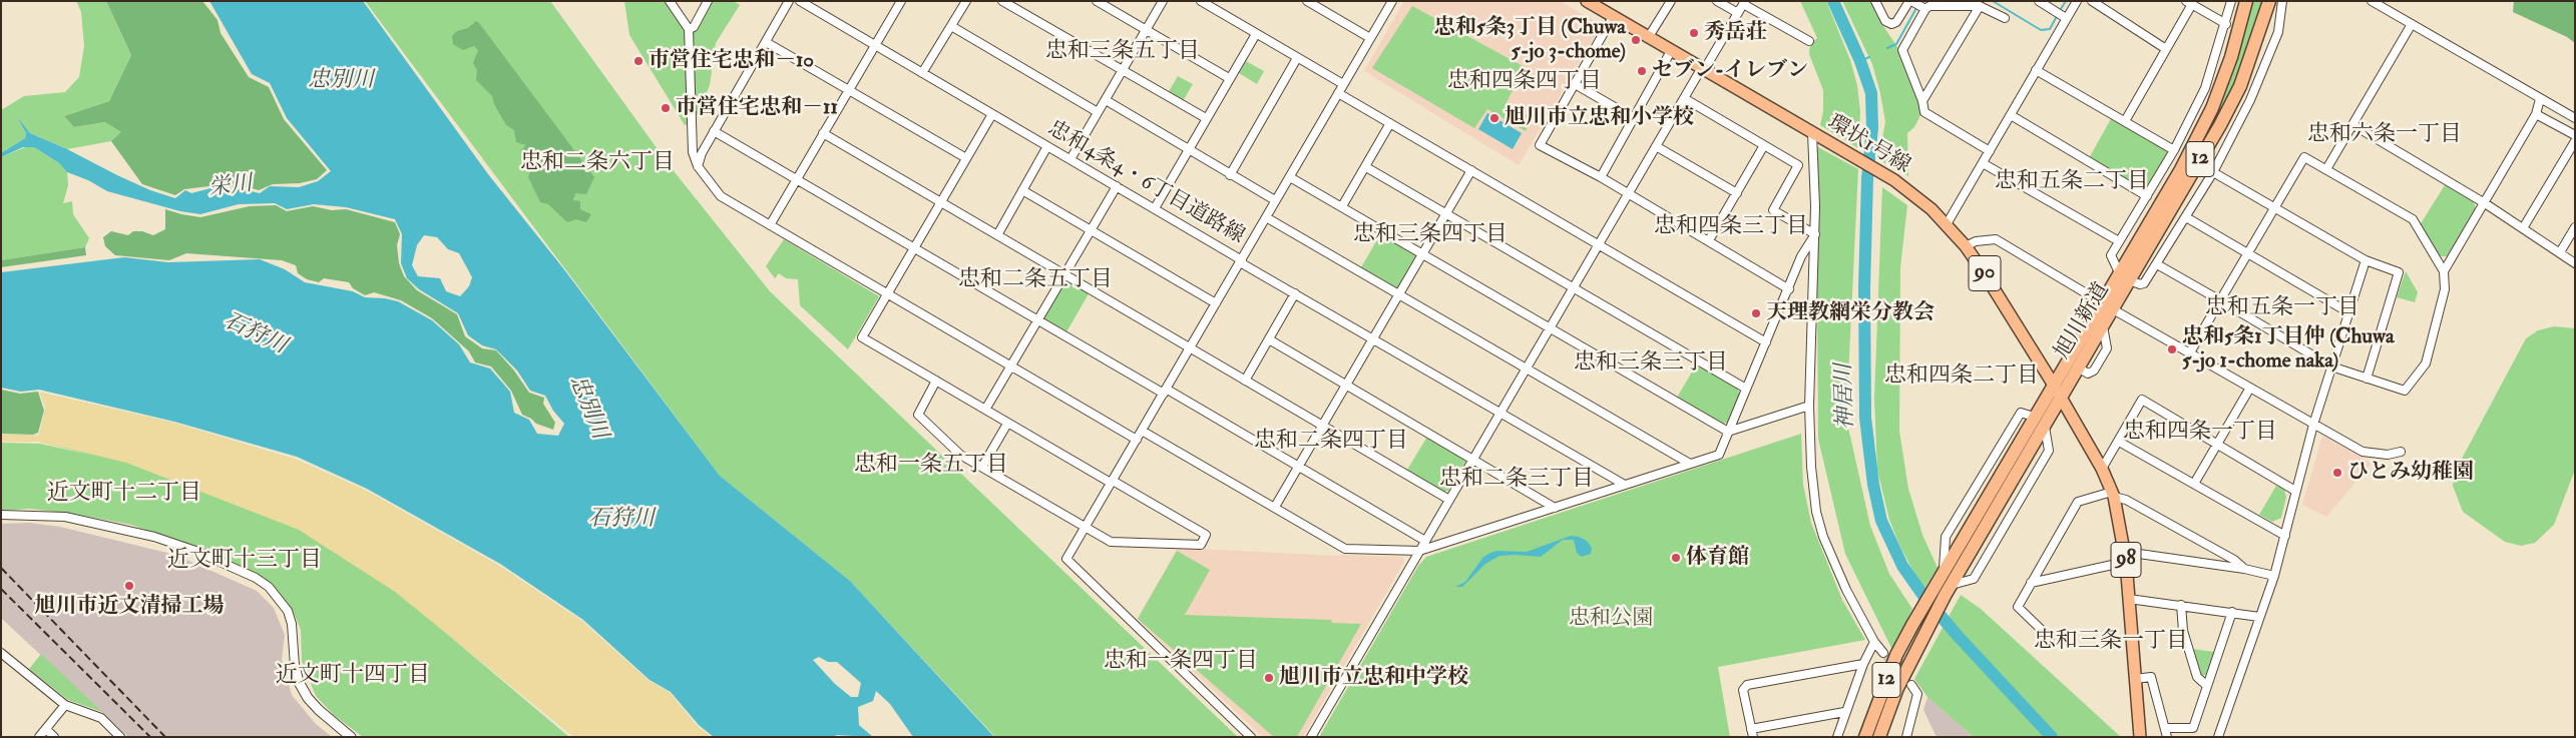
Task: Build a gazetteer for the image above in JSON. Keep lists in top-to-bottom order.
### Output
{
  "streets": {
    "highway": ["12", "旭川新道"],
    "main road": ["環状1号線", "90", "98"],
    "street": ["忠和4条4・6丁目道路線"]
  },
  "crossings": [
    ["環状1号線", "旭川新道"],
    ["環状1号線", "98"],
    ["旭川新道", "98"]
  ],
  "districts": [
    "忠和三条五丁目",
    "忠和四条四丁目",
    "忠和六条一丁目",
    "忠和二条六丁目",
    "忠和五条二丁目",
    "忠和四条三丁目",
    "忠和三条四丁目",
    "忠和二条五丁目",
    "忠和五条一丁目",
    "忠和三条三丁目",
    "忠和四条二丁目",
    "忠和四条一丁目",
    "忠和二条四丁目",
    "忠和一条五丁目",
    "忠和二条三丁目",
    "近文町十二丁目",
    "近文町十三丁目",
    "忠和三条一丁目",
    "忠和一条四丁目",
    "近文町十四丁目"
  ],
  "water": [
    "忠別川",
    "栄川",
    "石狩川",
    "神居川"
  ],
  "parks": ["忠和公園"],
  "places": [
    "秀岳荘",
    "忠和5条3丁目 (Chuwa 5-jo 3-chome)",
    "市営住宅忠和－10",
    "セブン-イレブン",
    "市営住宅忠和－11",
    "旭川市立忠和小学校",
    "天理教網栄分教会",
    "忠和5条1丁目仲 (Chuwa 5-jo 1-chome naka)",
    "ひとみ幼稚園",
    "体育館",
    "旭川市近文清掃工場",
    "旭川市立忠和中学校"
  ]
}
